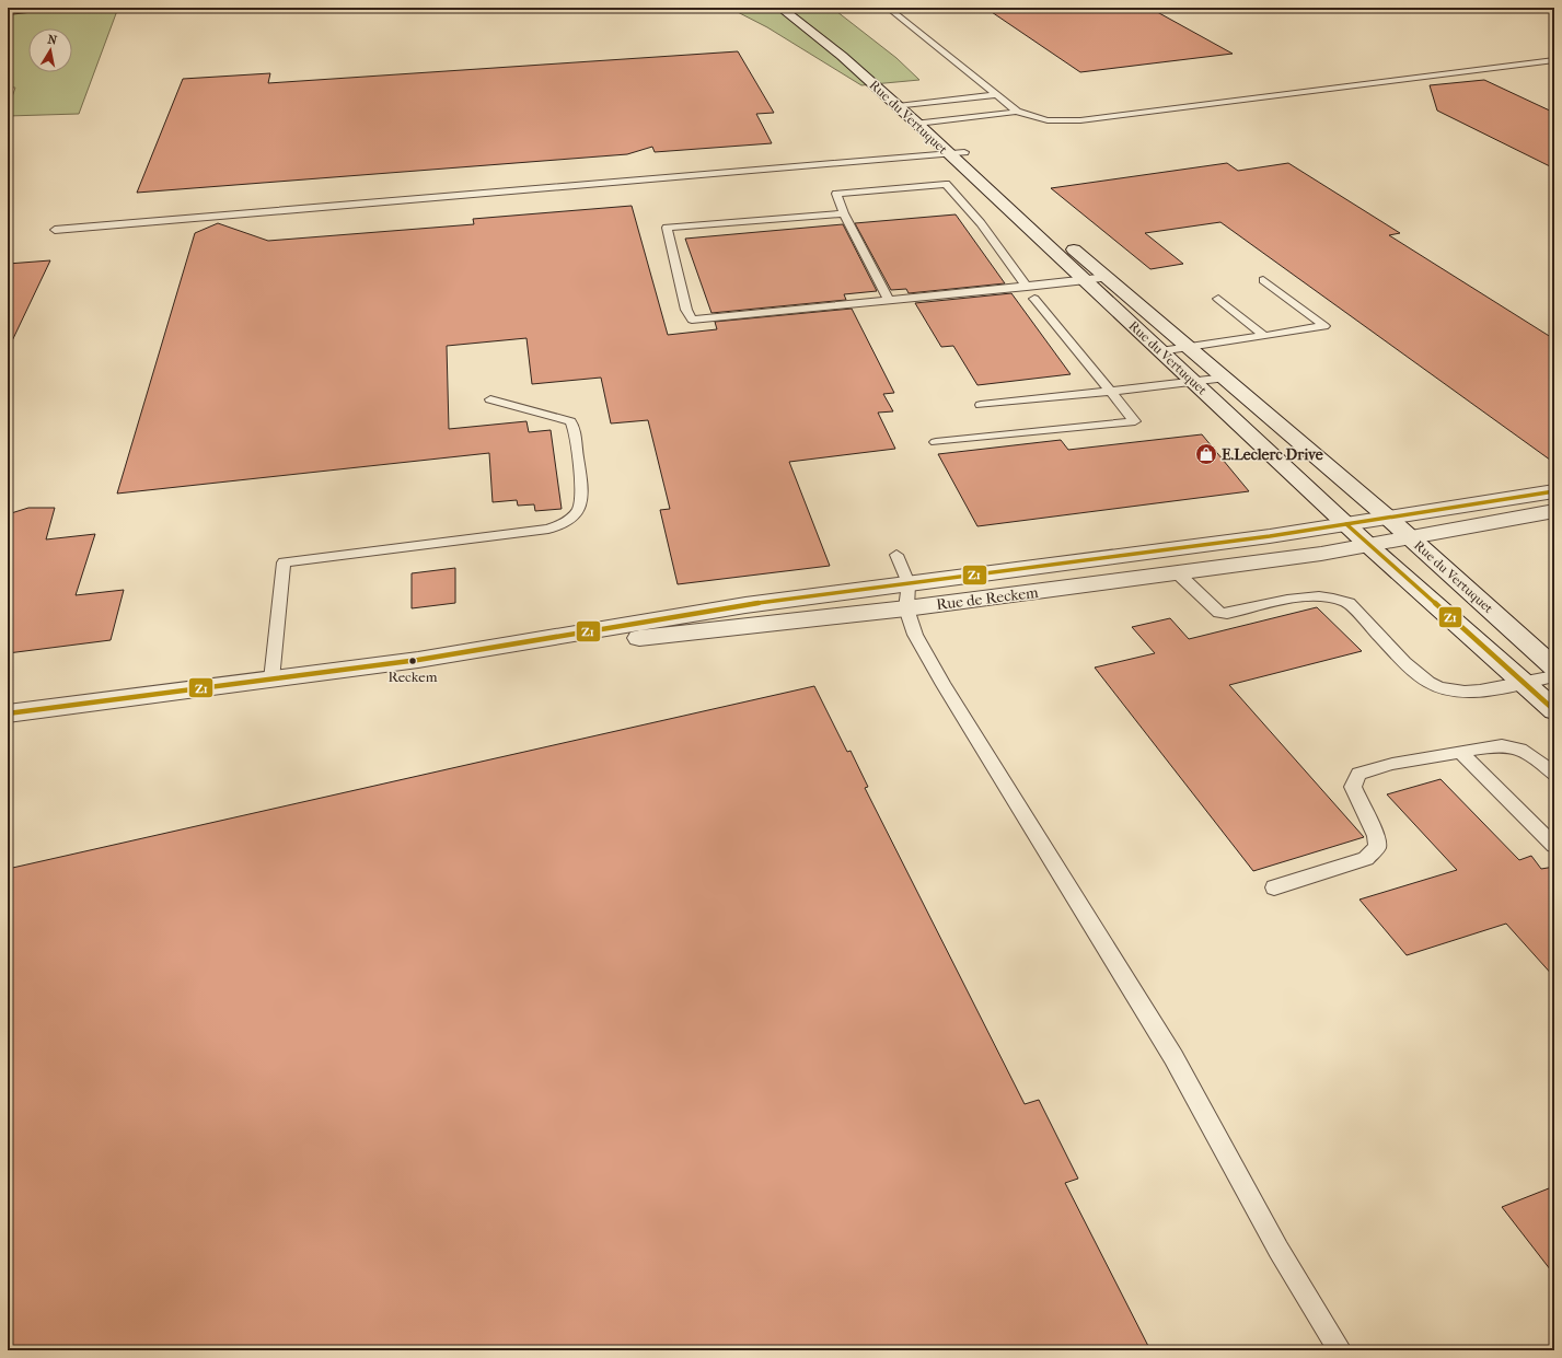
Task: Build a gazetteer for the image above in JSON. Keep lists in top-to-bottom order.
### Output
{
  "streets": {
    "street": ["Rue du Vertuquet", "Rue de Reckem"]
  },
  "crossings": [
    ["Rue du Vertuquet", "Rue de Reckem"]
  ],
  "places": {
    "shop": ["E.Leclerc Drive"],
    "other": ["Reckem"]
  },
  "lines": ["transit line Z1"],
  "north": "top"
}
